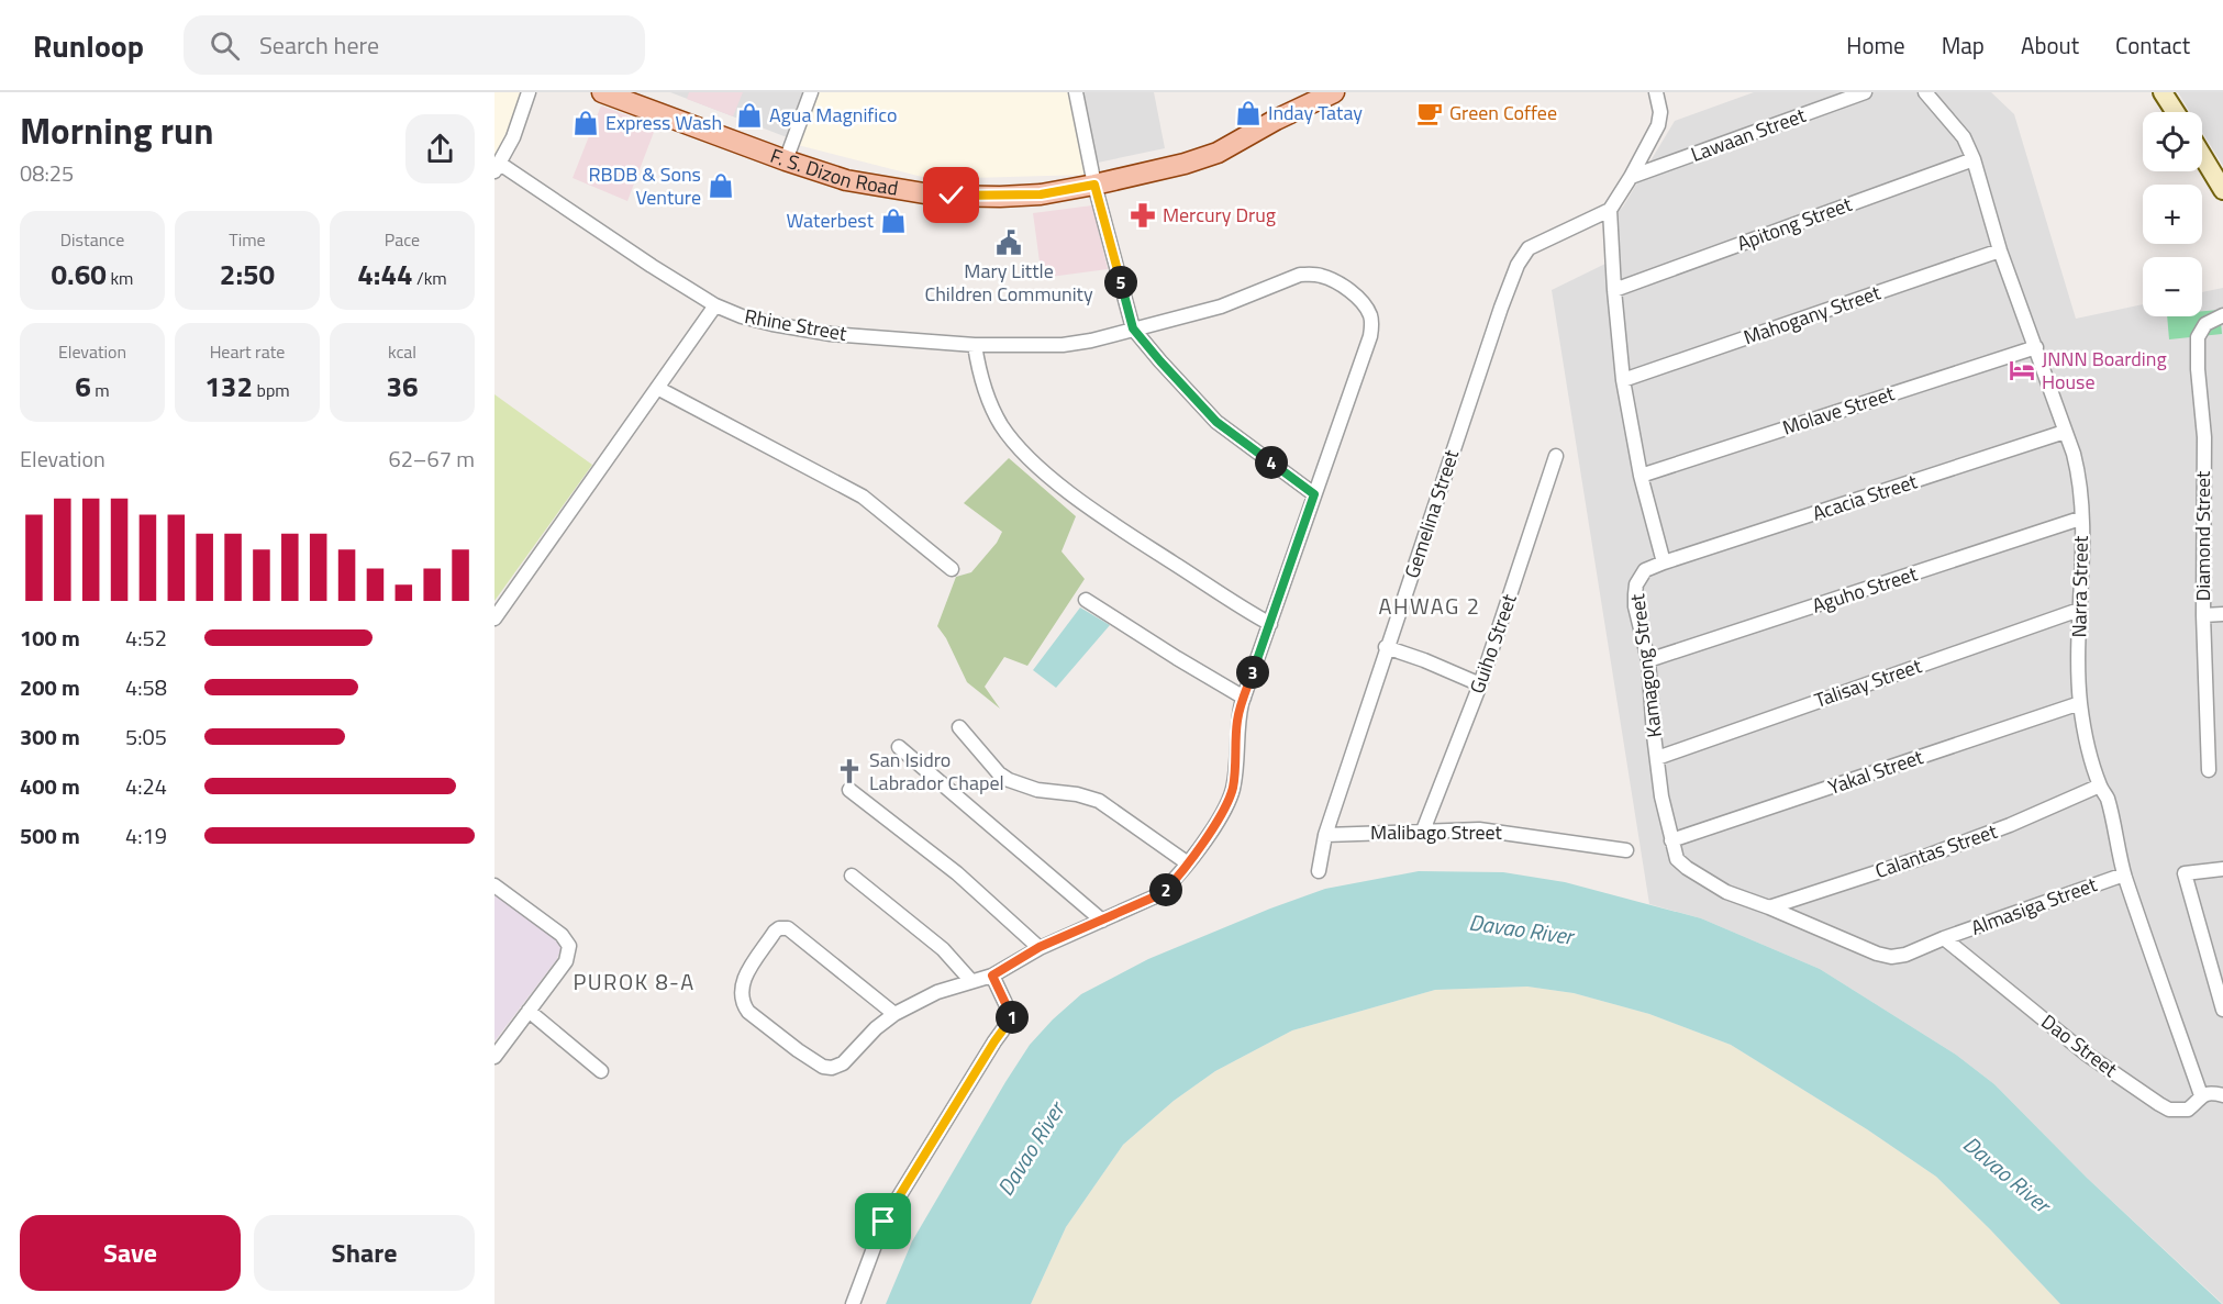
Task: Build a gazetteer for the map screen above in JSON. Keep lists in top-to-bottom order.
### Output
{
  "streets": {
    "main road": ["F. S. Dizon Road"],
    "street": [
      "Lawaan Street",
      "Apitong Street",
      "Mahogany Street",
      "Rhine Street",
      "Molave Street",
      "Acacia Street",
      "Gemelina Street",
      "Diamond Street",
      "Narra Street",
      "Aguho Street",
      "Guiho Street",
      "Kamagong Street",
      "Talisay Street",
      "Yakal Street",
      "Malibago Street",
      "Calantas Street",
      "Almasiga Street",
      "Dao Street"
    ]
  },
  "crossings": [
    ["Apitong Street", "Narra Street"],
    ["Mahogany Street", "Narra Street"],
    ["Molave Street", "Narra Street"],
    ["Acacia Street", "Narra Street"],
    ["Acacia Street", "Kamagong Street"],
    ["Gemelina Street", "Malibago Street"],
    ["Narra Street", "Aguho Street"],
    ["Narra Street", "Talisay Street"],
    ["Narra Street", "Yakal Street"],
    ["Narra Street", "Calantas Street"],
    ["Narra Street", "Almasiga Street"],
    ["Narra Street", "Dao Street"],
    ["Aguho Street", "Kamagong Street"],
    ["Guiho Street", "Malibago Street"],
    ["Kamagong Street", "Talisay Street"],
    ["Kamagong Street", "Yakal Street"],
    ["Kamagong Street", "Calantas Street"],
    ["Kamagong Street", "Almasiga Street"],
    ["Kamagong Street", "Dao Street"],
    ["Almasiga Street", "Dao Street"]
  ],
  "districts": ["AHWAG 2", "PUROK 8-A"],
  "water": ["Davao River"],
  "places": {
    "shop": [
      "Inday Tatay",
      "Agua Magnifico",
      "Express Wash",
      "RBDB & Sons Venture",
      "Waterbest"
    ],
    "cafe": ["Green Coffee"],
    "pharmacy": ["Mercury Drug"],
    "public building": ["Mary Little Children Community"],
    "hotel": ["JNNN Boarding House"],
    "church": ["San Isidro Labrador Chapel"]
  },
  "page": {
    "header": "Runloop",
    "search": "Search here",
    "nav": [
      "Home",
      "Map",
      "About",
      "Contact"
    ],
    "heading": ["Morning run", "08:25"],
    "map_buttons": ["+", "−"],
    "stats": [
      ["Distance", "0.60 km"],
      ["Time", "2:50"],
      ["Pace", "4:44 /km"],
      ["Elevation", "6 m"],
      ["Heart rate", "132 bpm"],
      ["kcal", "36"]
    ],
    "pins": [
      "5",
      "4",
      "3",
      "2",
      "1"
    ],
    "chart": ["Elevation", "62–67 m"],
    "list": [
      {
        "name": "100 m",
        "note": "4:52"
      },
      {
        "name": "200 m",
        "note": "4:58"
      },
      {
        "name": "300 m",
        "note": "5:05"
      },
      {
        "name": "400 m",
        "note": "4:24"
      },
      {
        "name": "500 m",
        "note": "4:19"
      }
    ],
    "buttons": ["Save", "Share"]
  }
}
